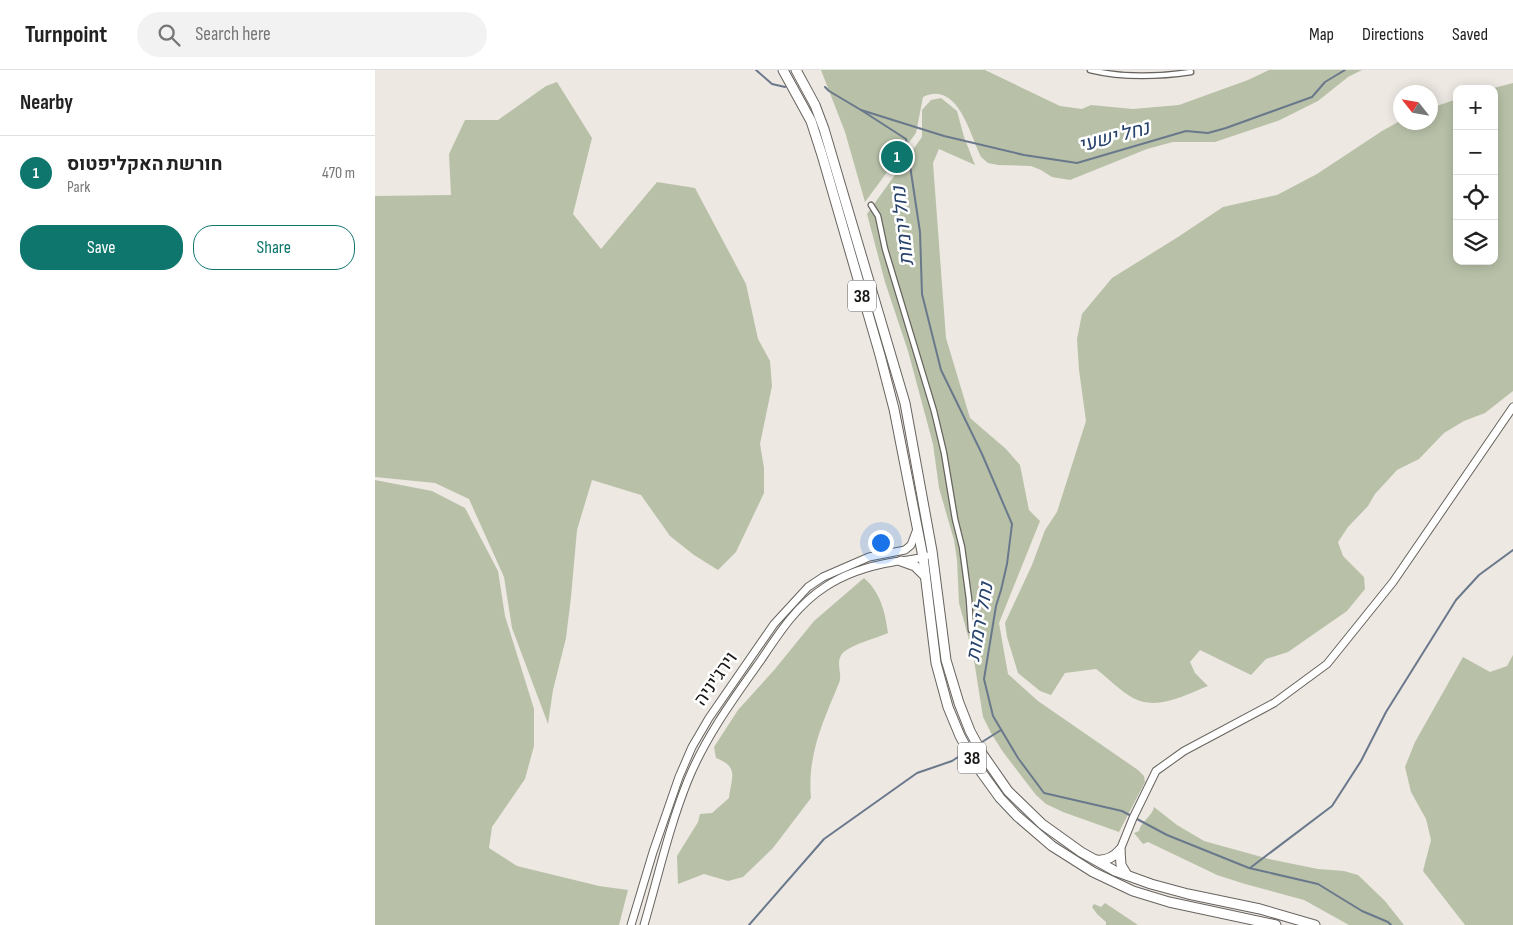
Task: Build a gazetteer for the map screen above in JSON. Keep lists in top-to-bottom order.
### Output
{
  "streets": {
    "highway": ["38"],
    "street": ["וירג'יניה"]
  },
  "crossings": [
    ["38", "וירג'יניה"]
  ],
  "water": ["נחל ישעי", "נחל ירמות"],
  "north": "top left",
  "page": {
    "header": "Turnpoint",
    "search": "Search here",
    "nav": ["Map", "Directions", "Saved"],
    "heading": "Nearby",
    "map_buttons": ["+", "−"],
    "list": [
      {
        "mark": "1",
        "name": "חורשת האקליפטוס",
        "note": "Park",
        "value": "470 m"
      }
    ],
    "pins": "1",
    "buttons": ["Save", "Share"]
  }
}
